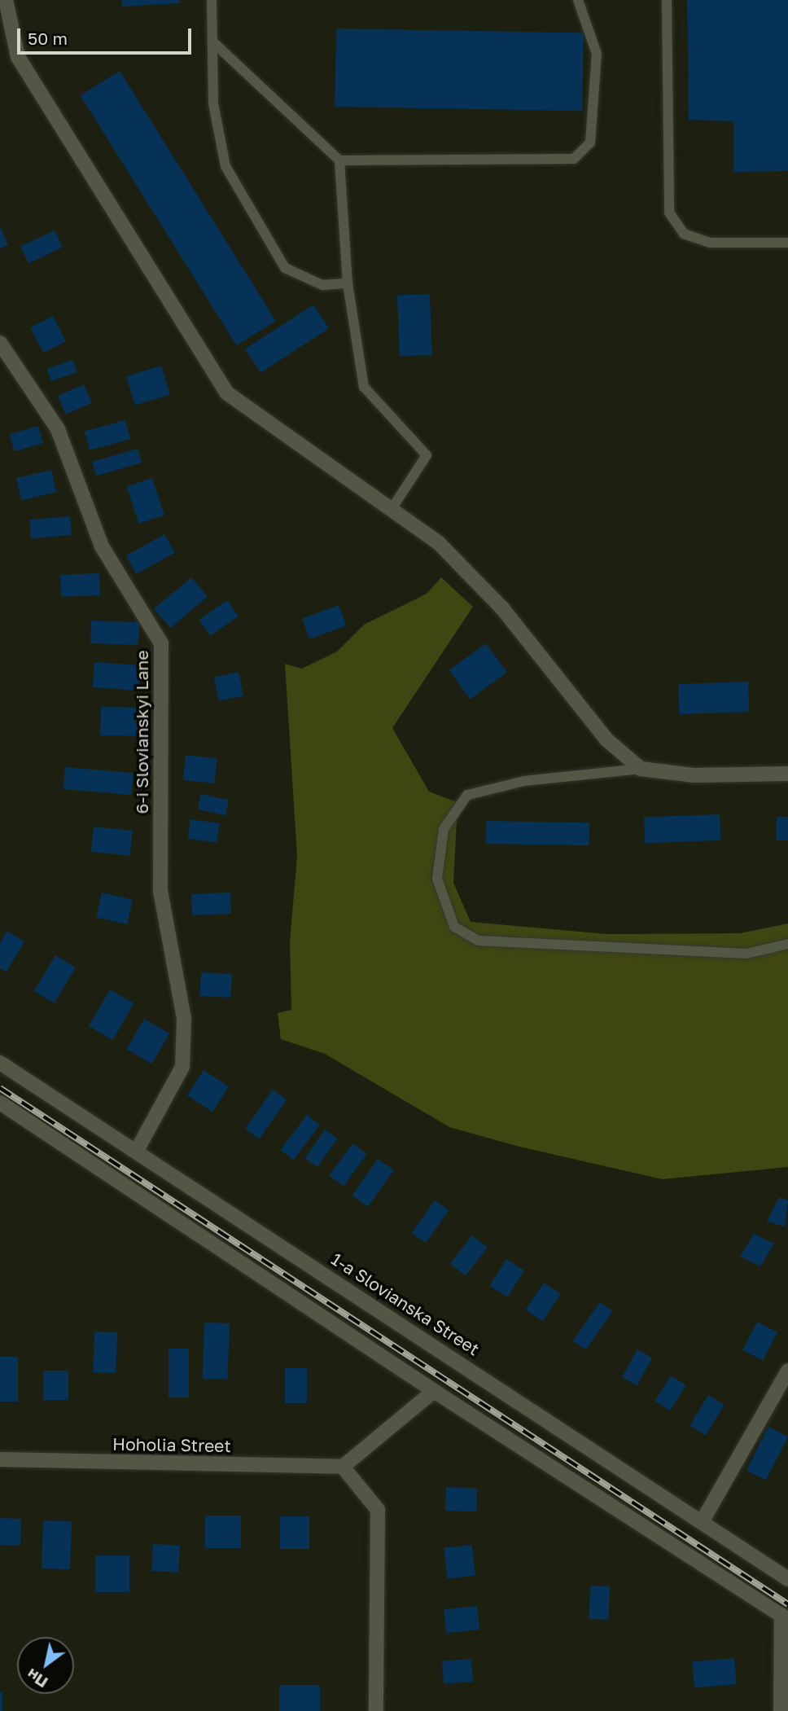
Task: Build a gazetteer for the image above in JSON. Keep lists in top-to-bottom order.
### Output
{
  "streets": {
    "street": ["6-i Slovianskyi Lane", "1-a Slovianska Street", "Hoholia Street"]
  },
  "crossings": [
    ["6-i Slovianskyi Lane", "1-a Slovianska Street"]
  ],
  "scale_bar": "50 m",
  "north": "bottom left"
}
